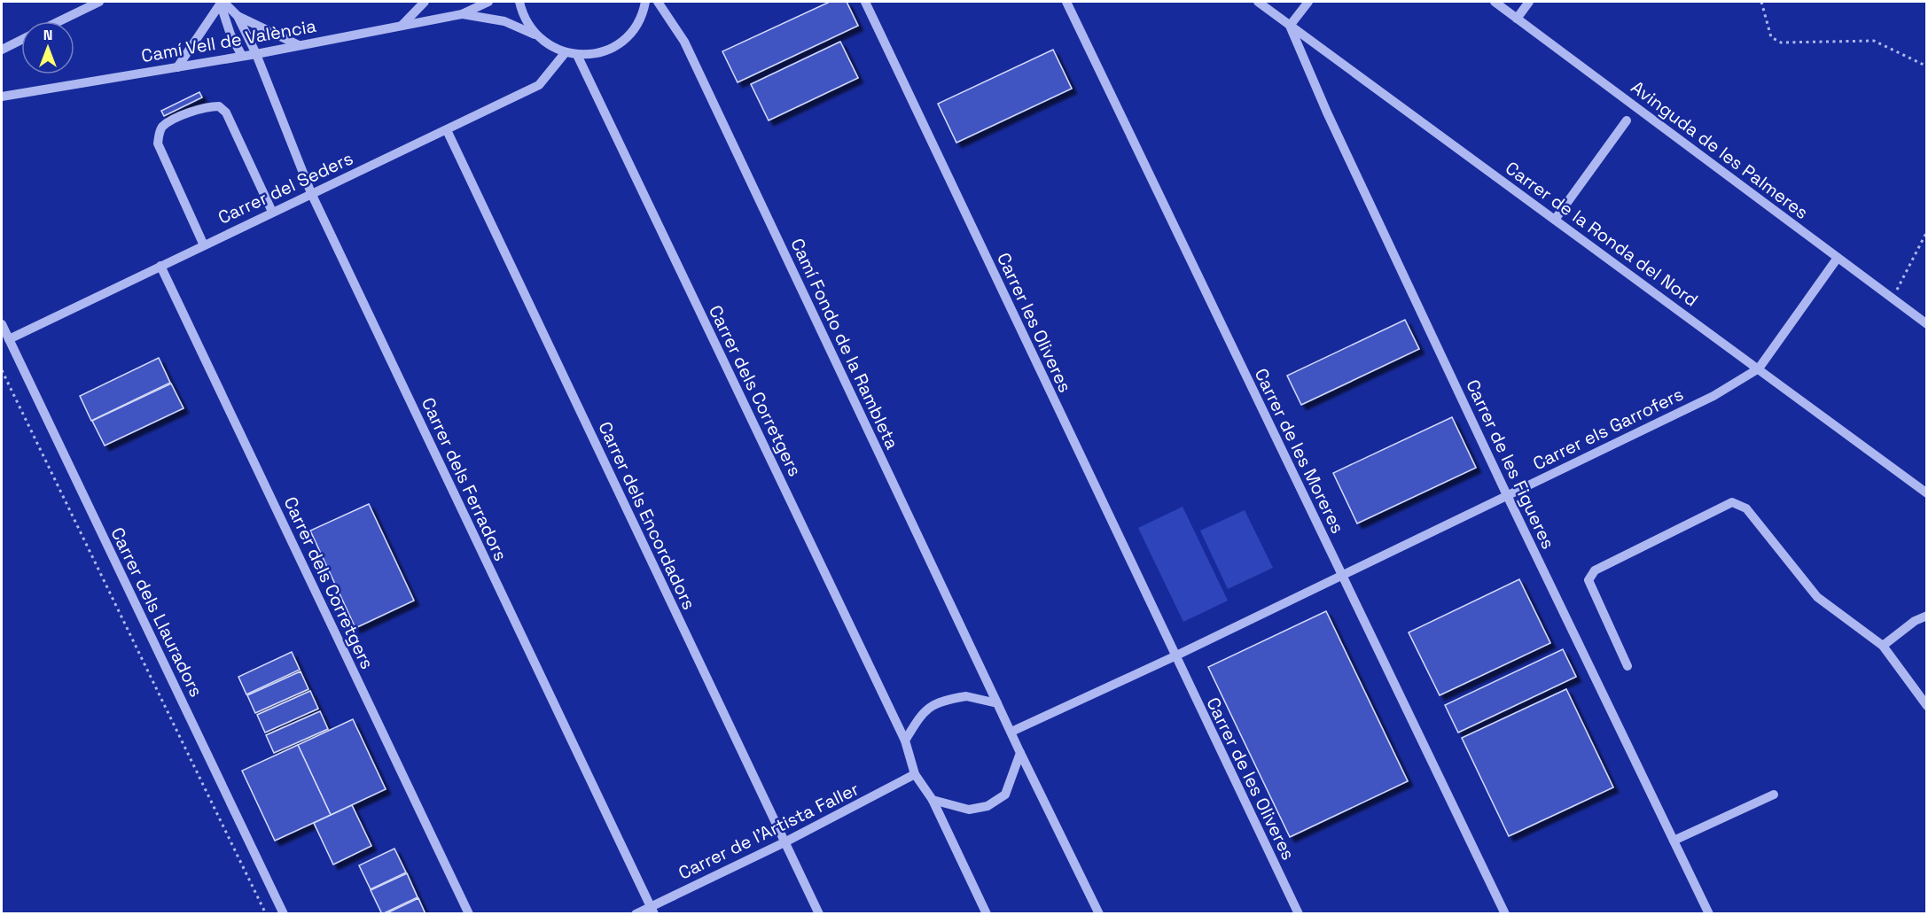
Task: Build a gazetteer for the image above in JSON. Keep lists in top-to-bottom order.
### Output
{
  "streets": {
    "street": [
      "Camí Vell de València",
      "Avinguda de les Palmeres",
      "Carrer del Seders",
      "Carrer de la Ronda del Nord",
      "Carrer les Oliveres",
      "Camí Fondo de la Rambleta",
      "Carrer dels Corretgers",
      "Carrer els Garrofers",
      "Carrer de les Moreres",
      "Carrer de les Figueres",
      "Carrer dels Ferradors",
      "Carrer dels Encordadors",
      "Carrer dels Llauradors",
      "Carrer de les Oliveres",
      "Carrer de l'Artista Faller"
    ]
  },
  "crossings": [
    ["Camí Vell de València", "Carrer del Seders"],
    ["Camí Vell de València", "Carrer dels Corretgers"],
    ["Camí Vell de València", "Carrer dels Ferradors"],
    ["Avinguda de les Palmeres", "Carrer els Garrofers"],
    ["Carrer del Seders", "Carrer dels Corretgers"],
    ["Carrer del Seders", "Carrer dels Ferradors"],
    ["Carrer del Seders", "Carrer dels Encordadors"],
    ["Carrer del Seders", "Carrer dels Llauradors"],
    ["Carrer de la Ronda del Nord", "Carrer els Garrofers"],
    ["Carrer de la Ronda del Nord", "Carrer de les Figueres"],
    ["Carrer les Oliveres", "Carrer els Garrofers"],
    ["Carrer les Oliveres", "Carrer de les Oliveres"],
    ["Camí Fondo de la Rambleta", "Carrer dels Corretgers"],
    ["Camí Fondo de la Rambleta", "Carrer els Garrofers"],
    ["Camí Fondo de la Rambleta", "Carrer de l'Artista Faller"],
    ["Carrer dels Corretgers", "Carrer els Garrofers"],
    ["Carrer dels Corretgers", "Carrer de l'Artista Faller"],
    ["Carrer els Garrofers", "Carrer de les Moreres"],
    ["Carrer els Garrofers", "Carrer de les Figueres"],
    ["Carrer els Garrofers", "Carrer de les Oliveres"],
    ["Carrer els Garrofers", "Carrer de l'Artista Faller"],
    ["Carrer dels Ferradors", "Carrer de l'Artista Faller"],
    ["Carrer dels Encordadors", "Carrer de l'Artista Faller"]
  ],
  "north": "top"
}
